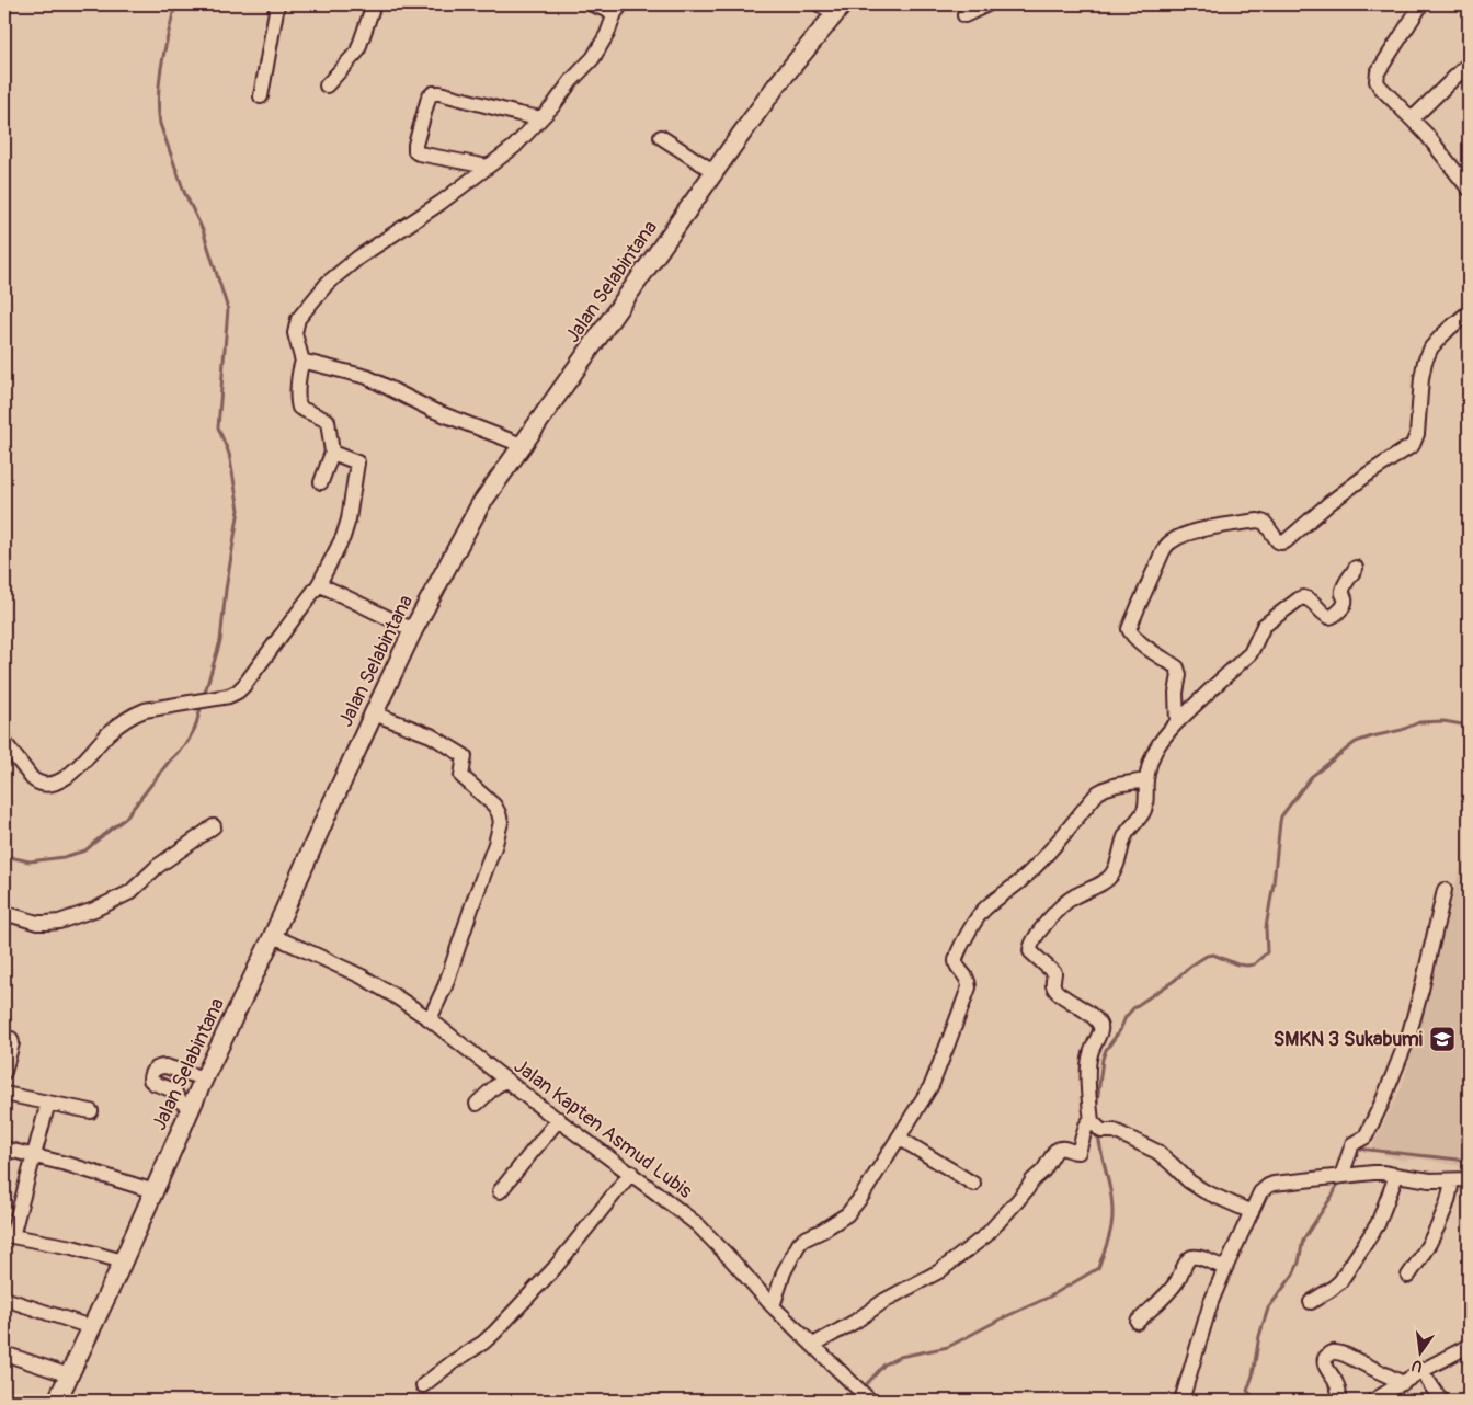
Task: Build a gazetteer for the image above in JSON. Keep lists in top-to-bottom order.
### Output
{
  "streets": {
    "street": ["Jalan Selabintana", "Jalan Kapten Asmud Lubis"]
  },
  "crossings": [
    ["Jalan Selabintana", "Jalan Kapten Asmud Lubis"]
  ],
  "places": {
    "school or university": ["SMKN 3 Sukabumi"]
  },
  "north": "bottom"
}
